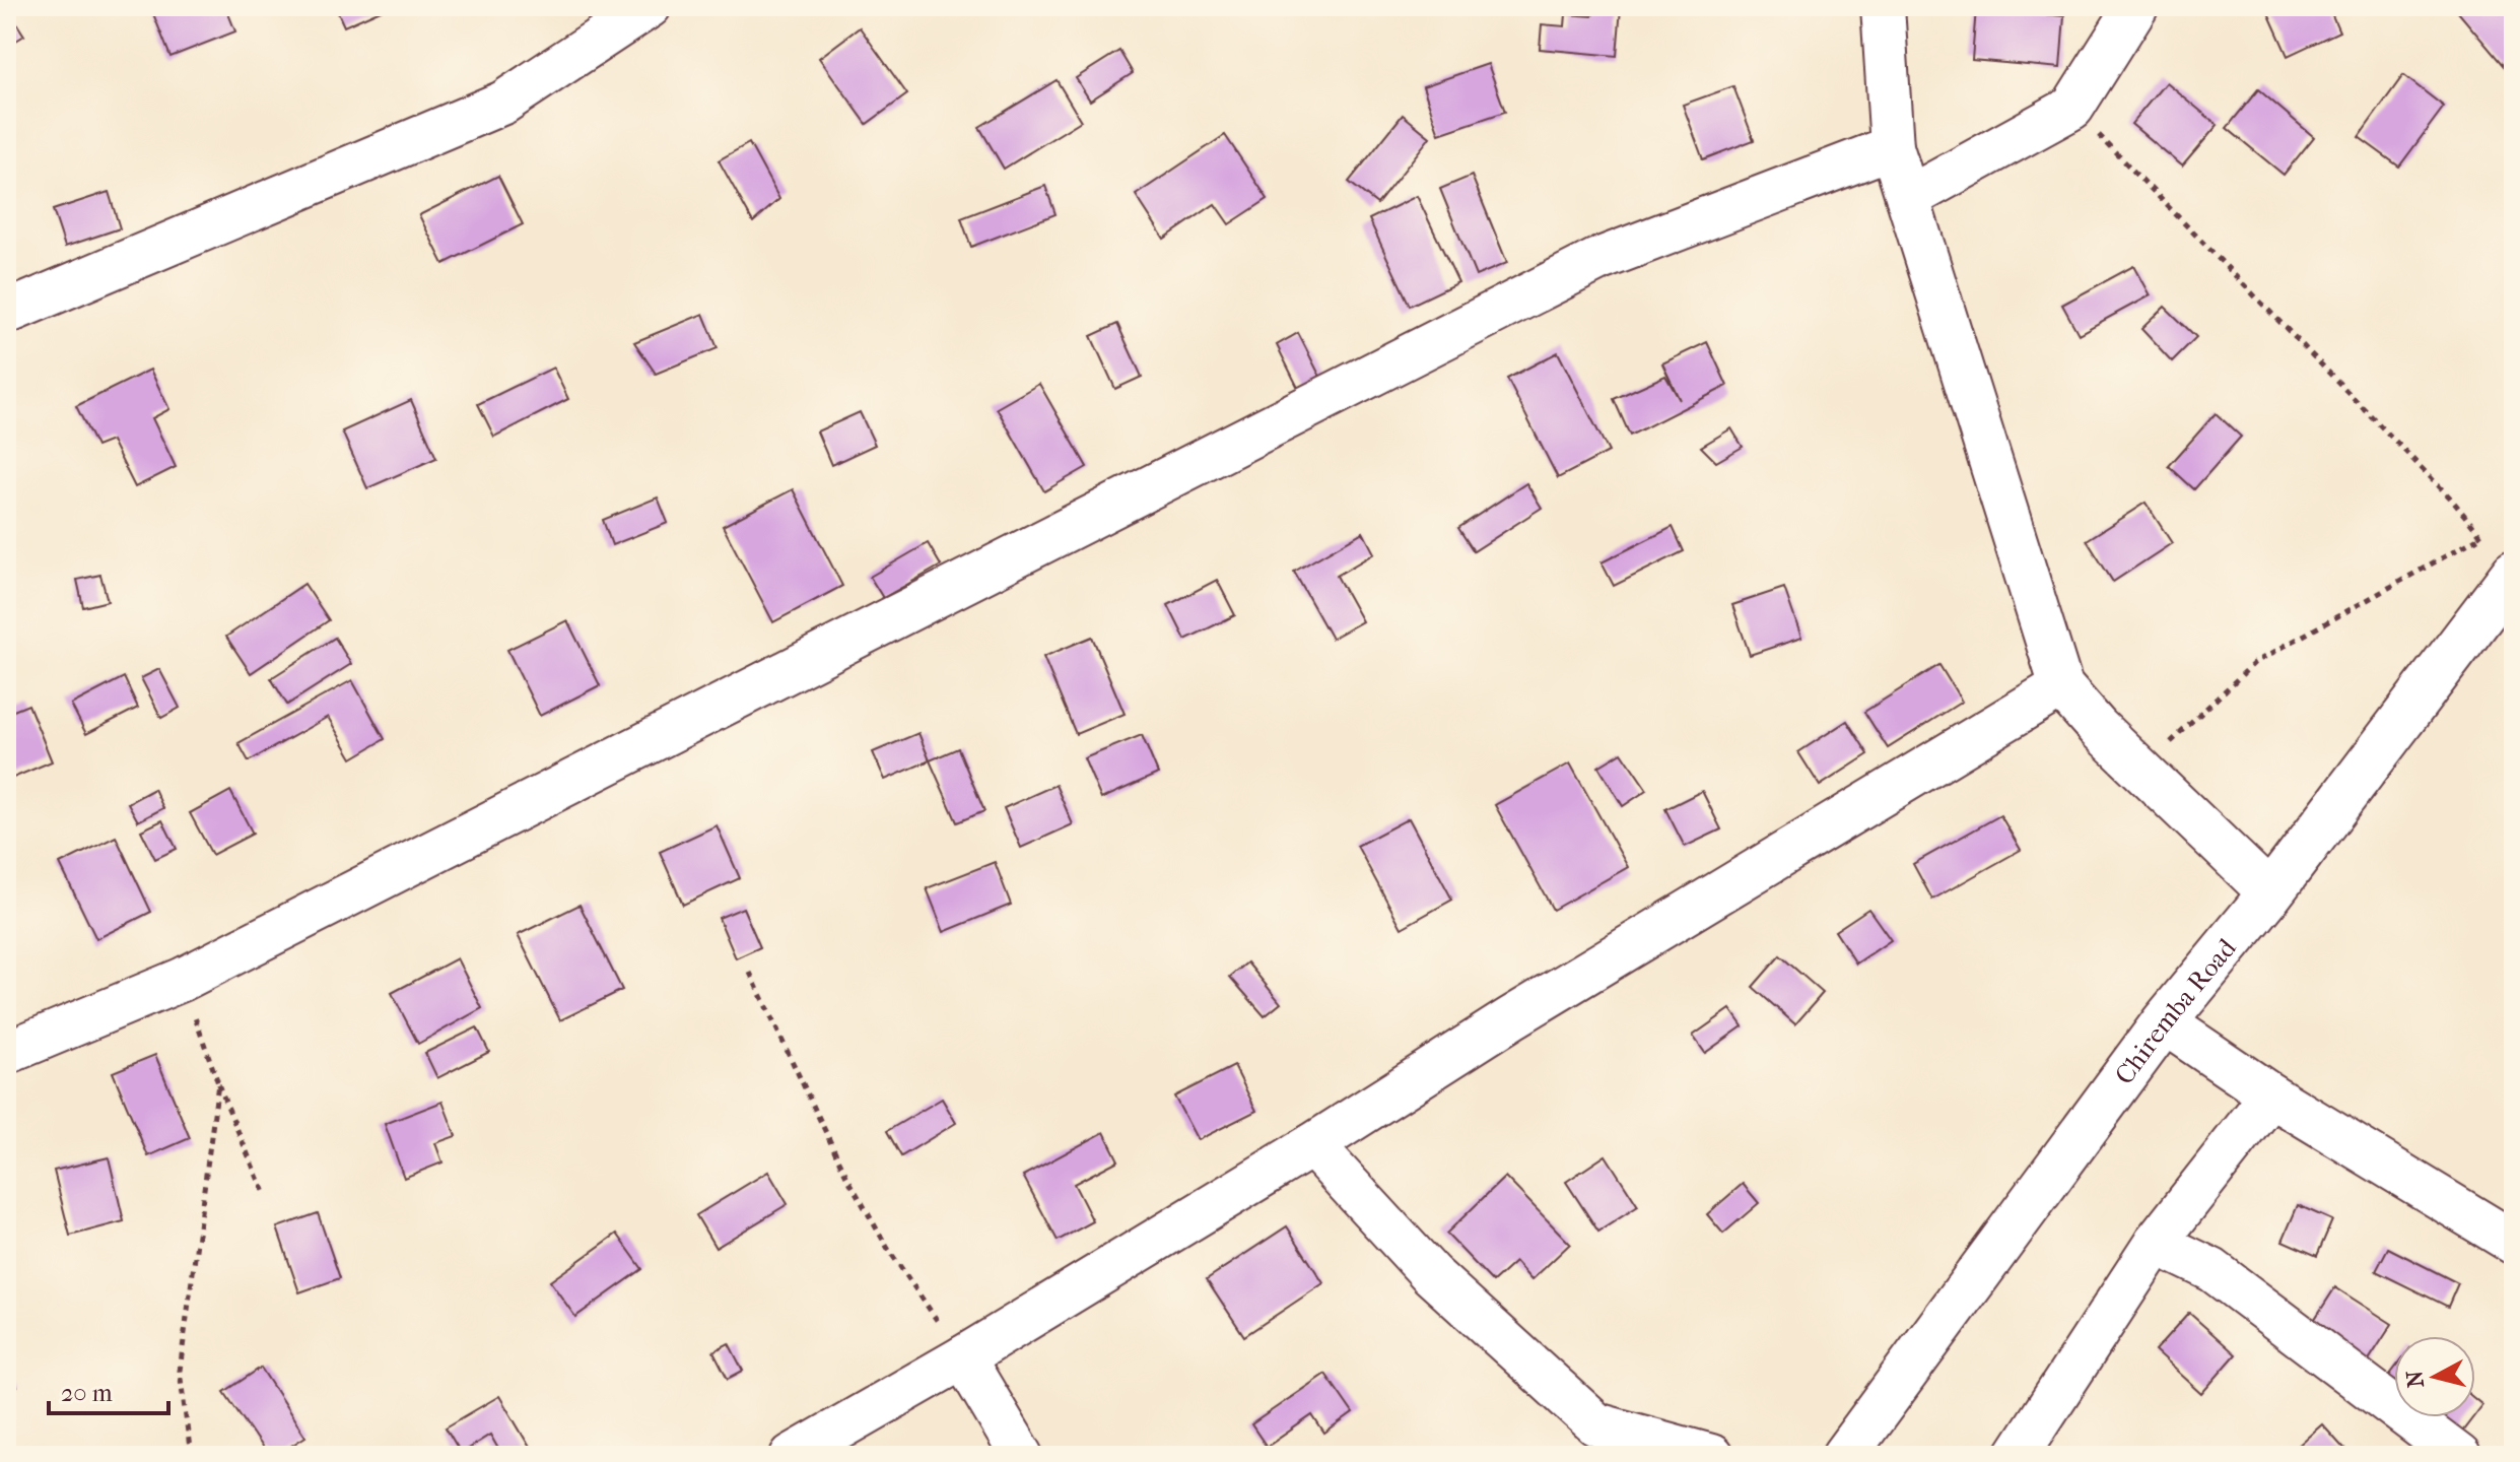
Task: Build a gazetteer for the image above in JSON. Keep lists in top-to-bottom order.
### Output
{
  "streets": {
    "main road": ["Chiremba Road"]
  },
  "scale_bar": "20 m",
  "north": "left"
}
